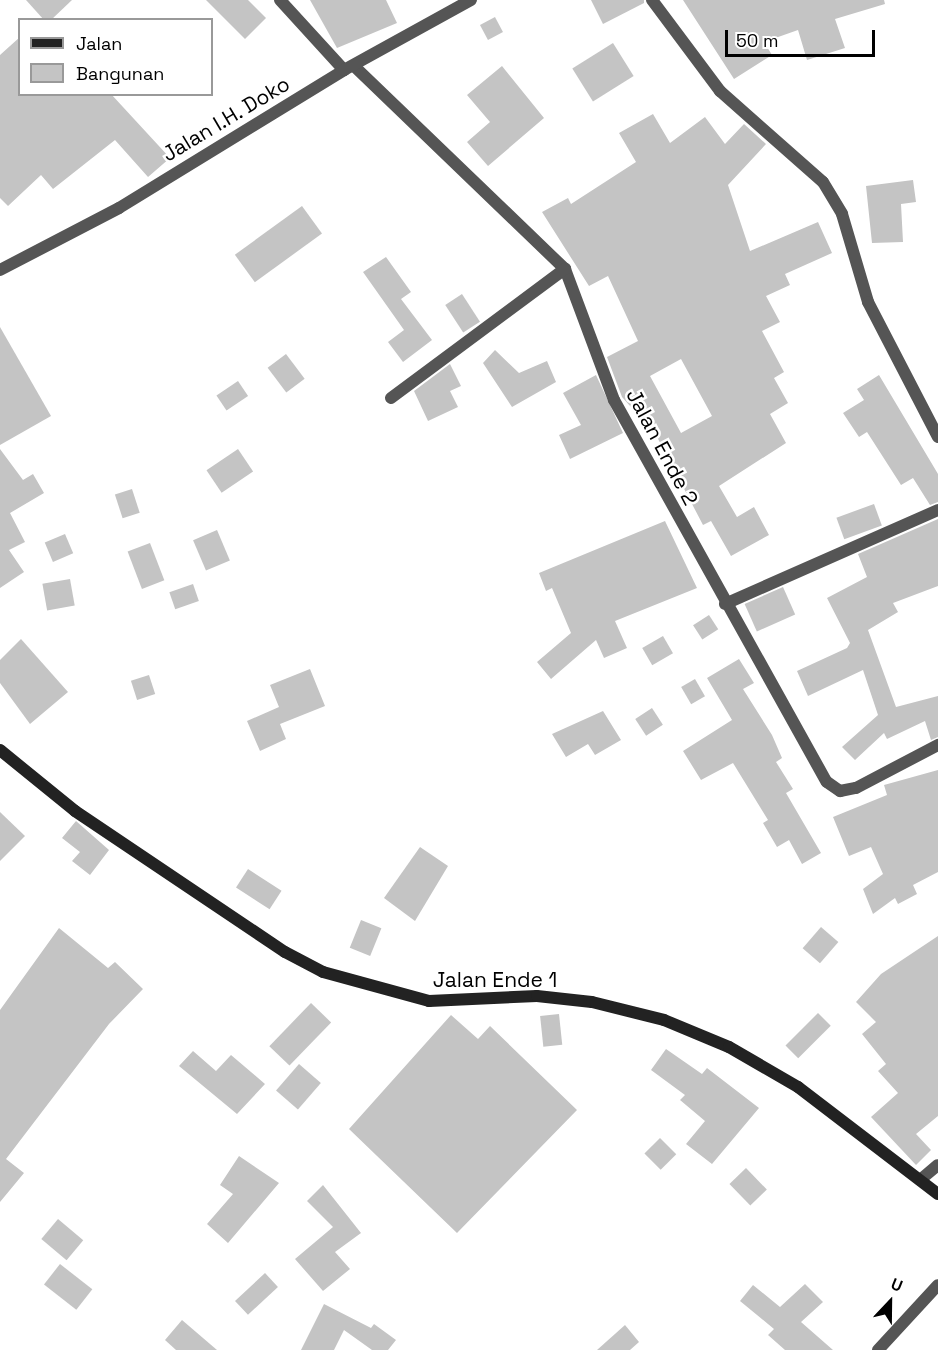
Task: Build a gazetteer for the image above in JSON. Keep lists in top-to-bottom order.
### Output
{
  "streets": {
    "street": ["Jalan I.H. Doko", "Jalan Ende 2", "Jalan Ende 1"]
  },
  "crossings": [
    ["Jalan I.H. Doko", "Jalan Ende 2"]
  ],
  "legend": ["Jalan", "Bangunan"],
  "scale_bar": "50 m",
  "north": "top"
}
